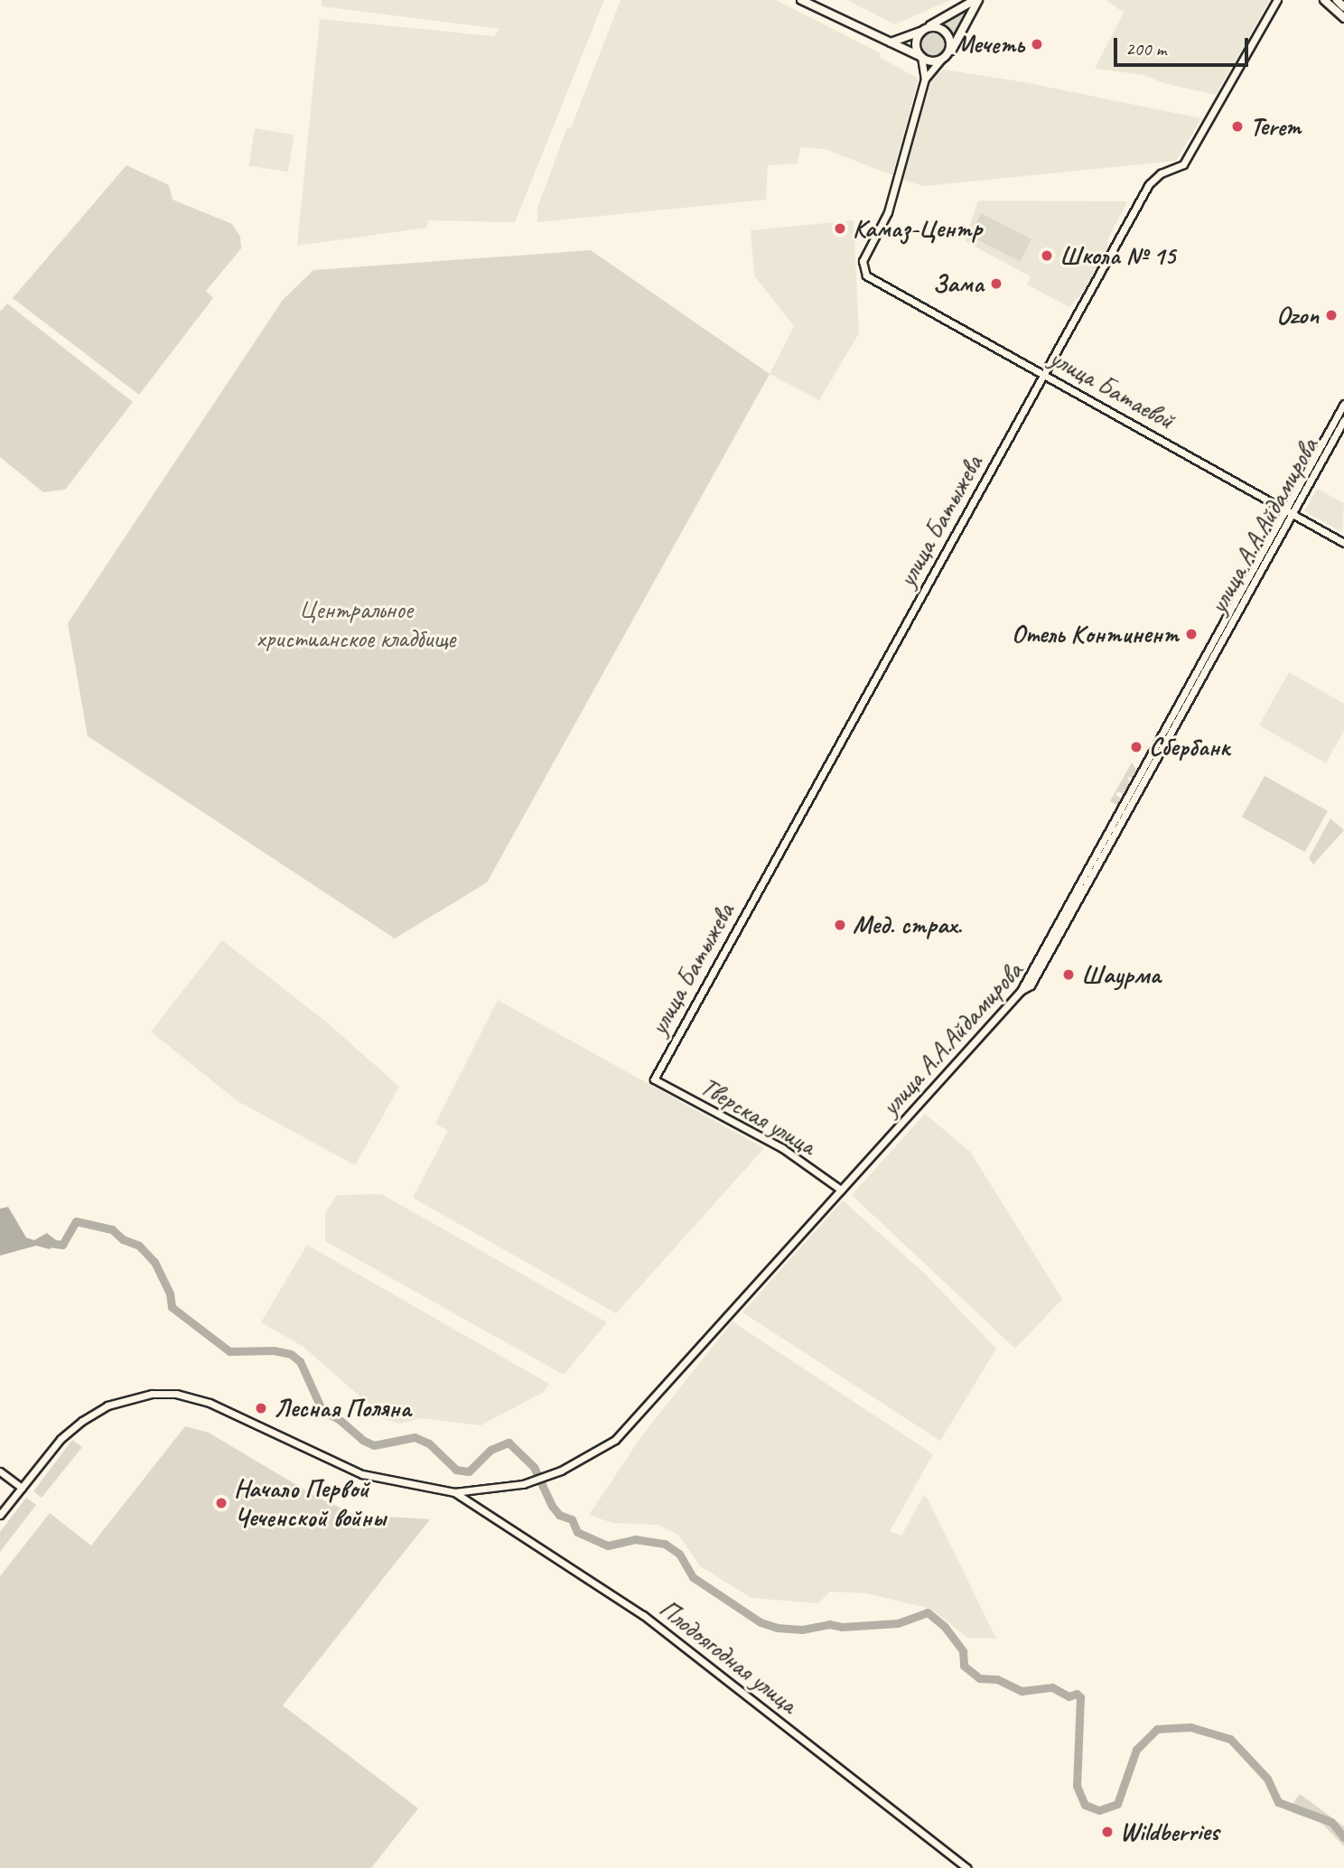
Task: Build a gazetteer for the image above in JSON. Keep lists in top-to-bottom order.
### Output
{
  "streets": {
    "main road": [
      "улица Батаевой",
      "улица Батыжева",
      "улица А.А.Айдамирова",
      "Тверская улица",
      "Плодоягодная улица"
    ]
  },
  "crossings": [
    ["улица Батаевой", "улица Батыжева"],
    ["улица Батаевой", "улица А.А.Айдамирова"],
    ["улица Батыжева", "Тверская улица"],
    ["улица А.А.Айдамирова", "Тверская улица"],
    ["улица А.А.Айдамирова", "Плодоягодная улица"]
  ],
  "parks": ["Центральное христианское кладбище"],
  "places": [
    "Мечеть",
    "Terem",
    "Камаз-Центр",
    "Школа № 15",
    "Зама",
    "Ozon",
    "Отель Континент",
    "Сбербанк",
    "Мед. страх.",
    "Шаурма",
    "Лесная Поляна",
    "Начало Первой Чеченской войны",
    "Wildberries"
  ],
  "scale_bar": "200 m"
}
